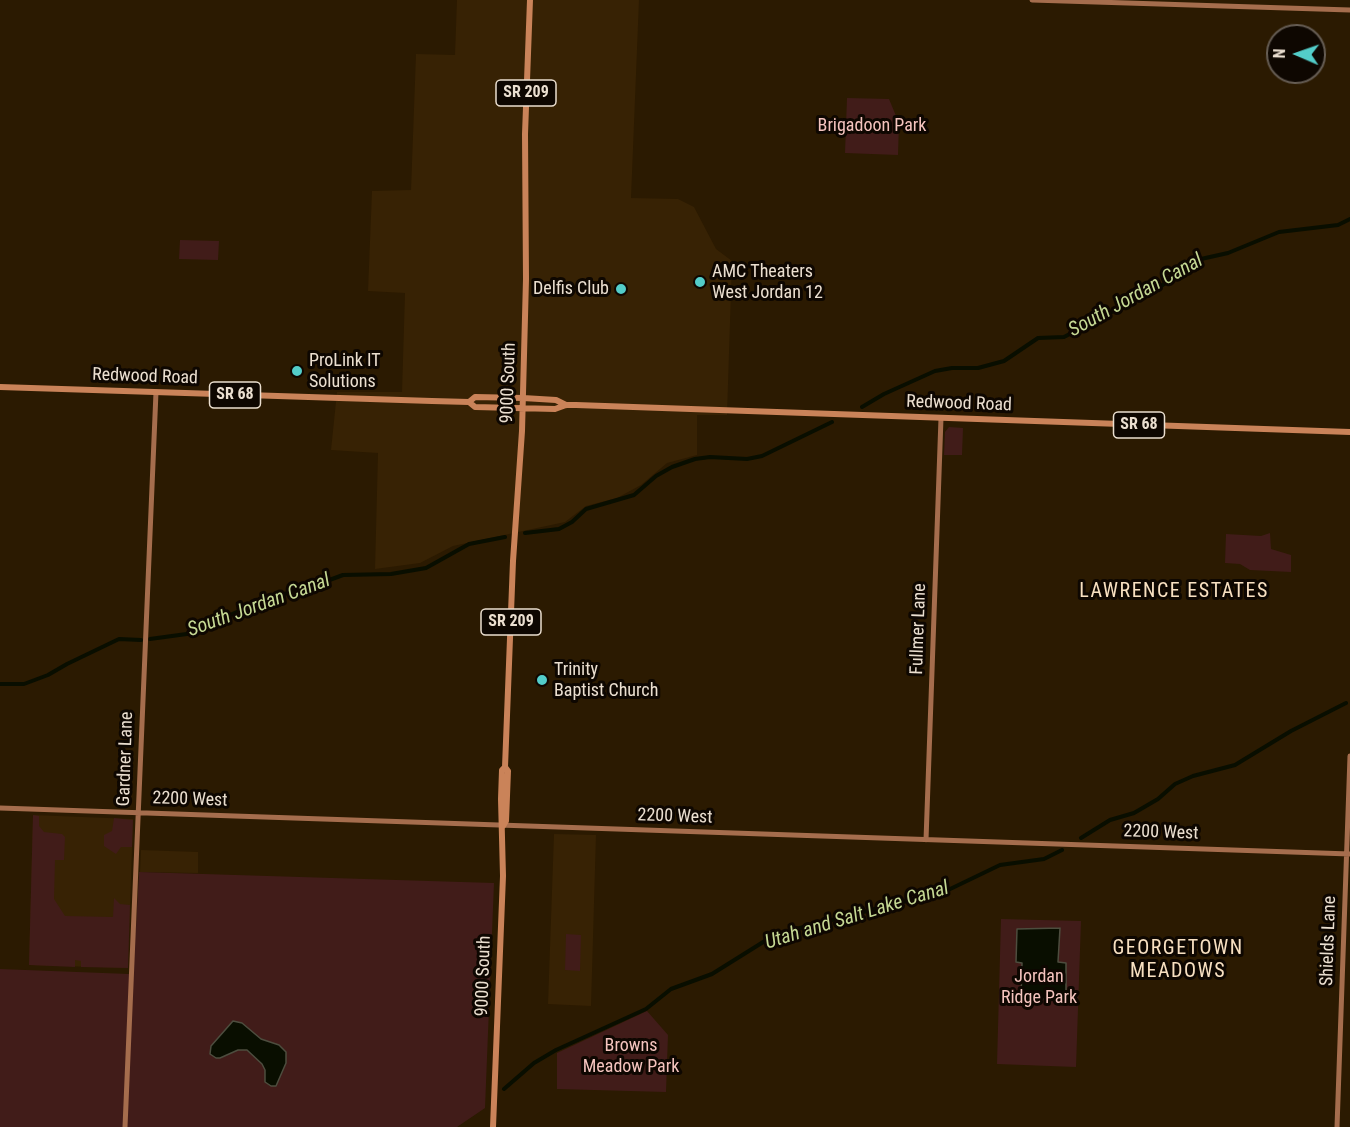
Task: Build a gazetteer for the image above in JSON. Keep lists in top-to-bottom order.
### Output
{
  "streets": {
    "main road": [
      "SR 209",
      "Redwood Road",
      "9000 South",
      "SR 68"
    ],
    "street": [
      "Fullmer Lane",
      "Gardner Lane",
      "2200 West",
      "Shields Lane"
    ]
  },
  "crossings": [
    ["Redwood Road", "9000 South"],
    ["Redwood Road", "Fullmer Lane"],
    ["Redwood Road", "Gardner Lane"],
    ["9000 South", "2200 West"],
    ["Fullmer Lane", "2200 West"],
    ["Gardner Lane", "2200 West"],
    ["2200 West", "Shields Lane"]
  ],
  "districts": ["LAWRENCE ESTATES", "GEORGETOWN MEADOWS"],
  "water": ["South Jordan Canal", "Utah and Salt Lake Canal"],
  "parks": ["Brigadoon Park", "Jordan Ridge Park", "Browns Meadow Park"],
  "places": [
    "AMC Theaters West Jordan 12",
    "Delfis Club",
    "ProLink IT Solutions",
    "Trinity Baptist Church"
  ],
  "north": "left"
}
